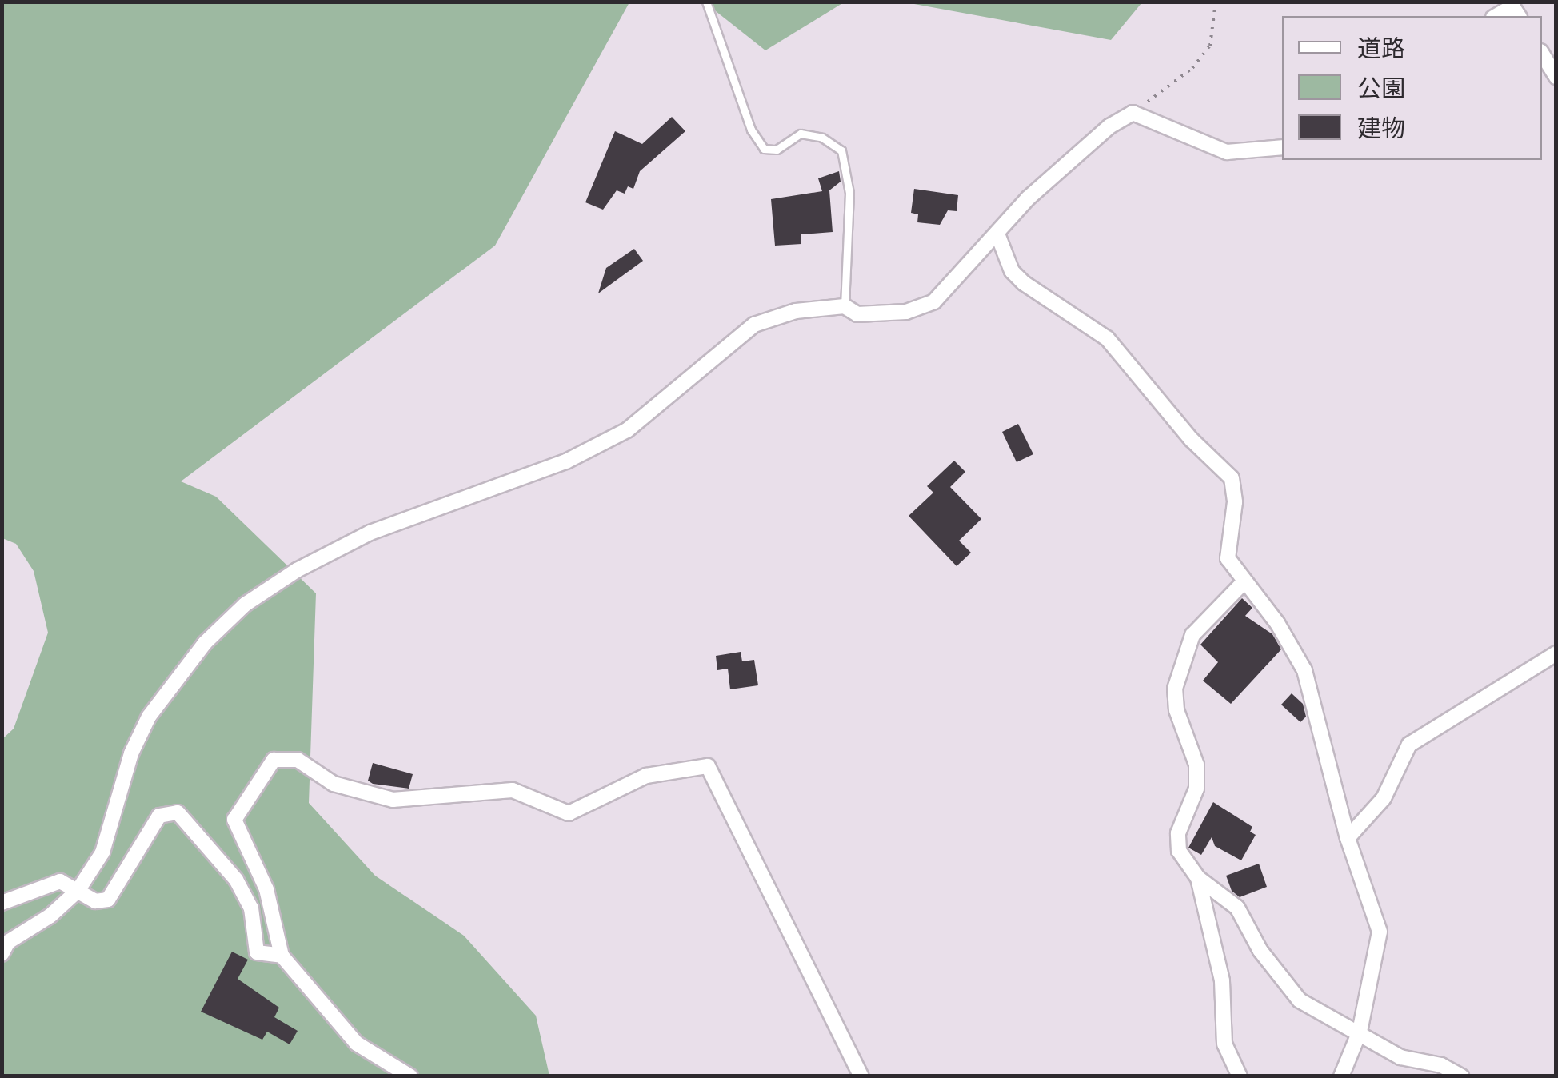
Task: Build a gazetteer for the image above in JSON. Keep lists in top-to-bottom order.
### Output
{
  "legend": ["道路", "公園", "建物"]
}
